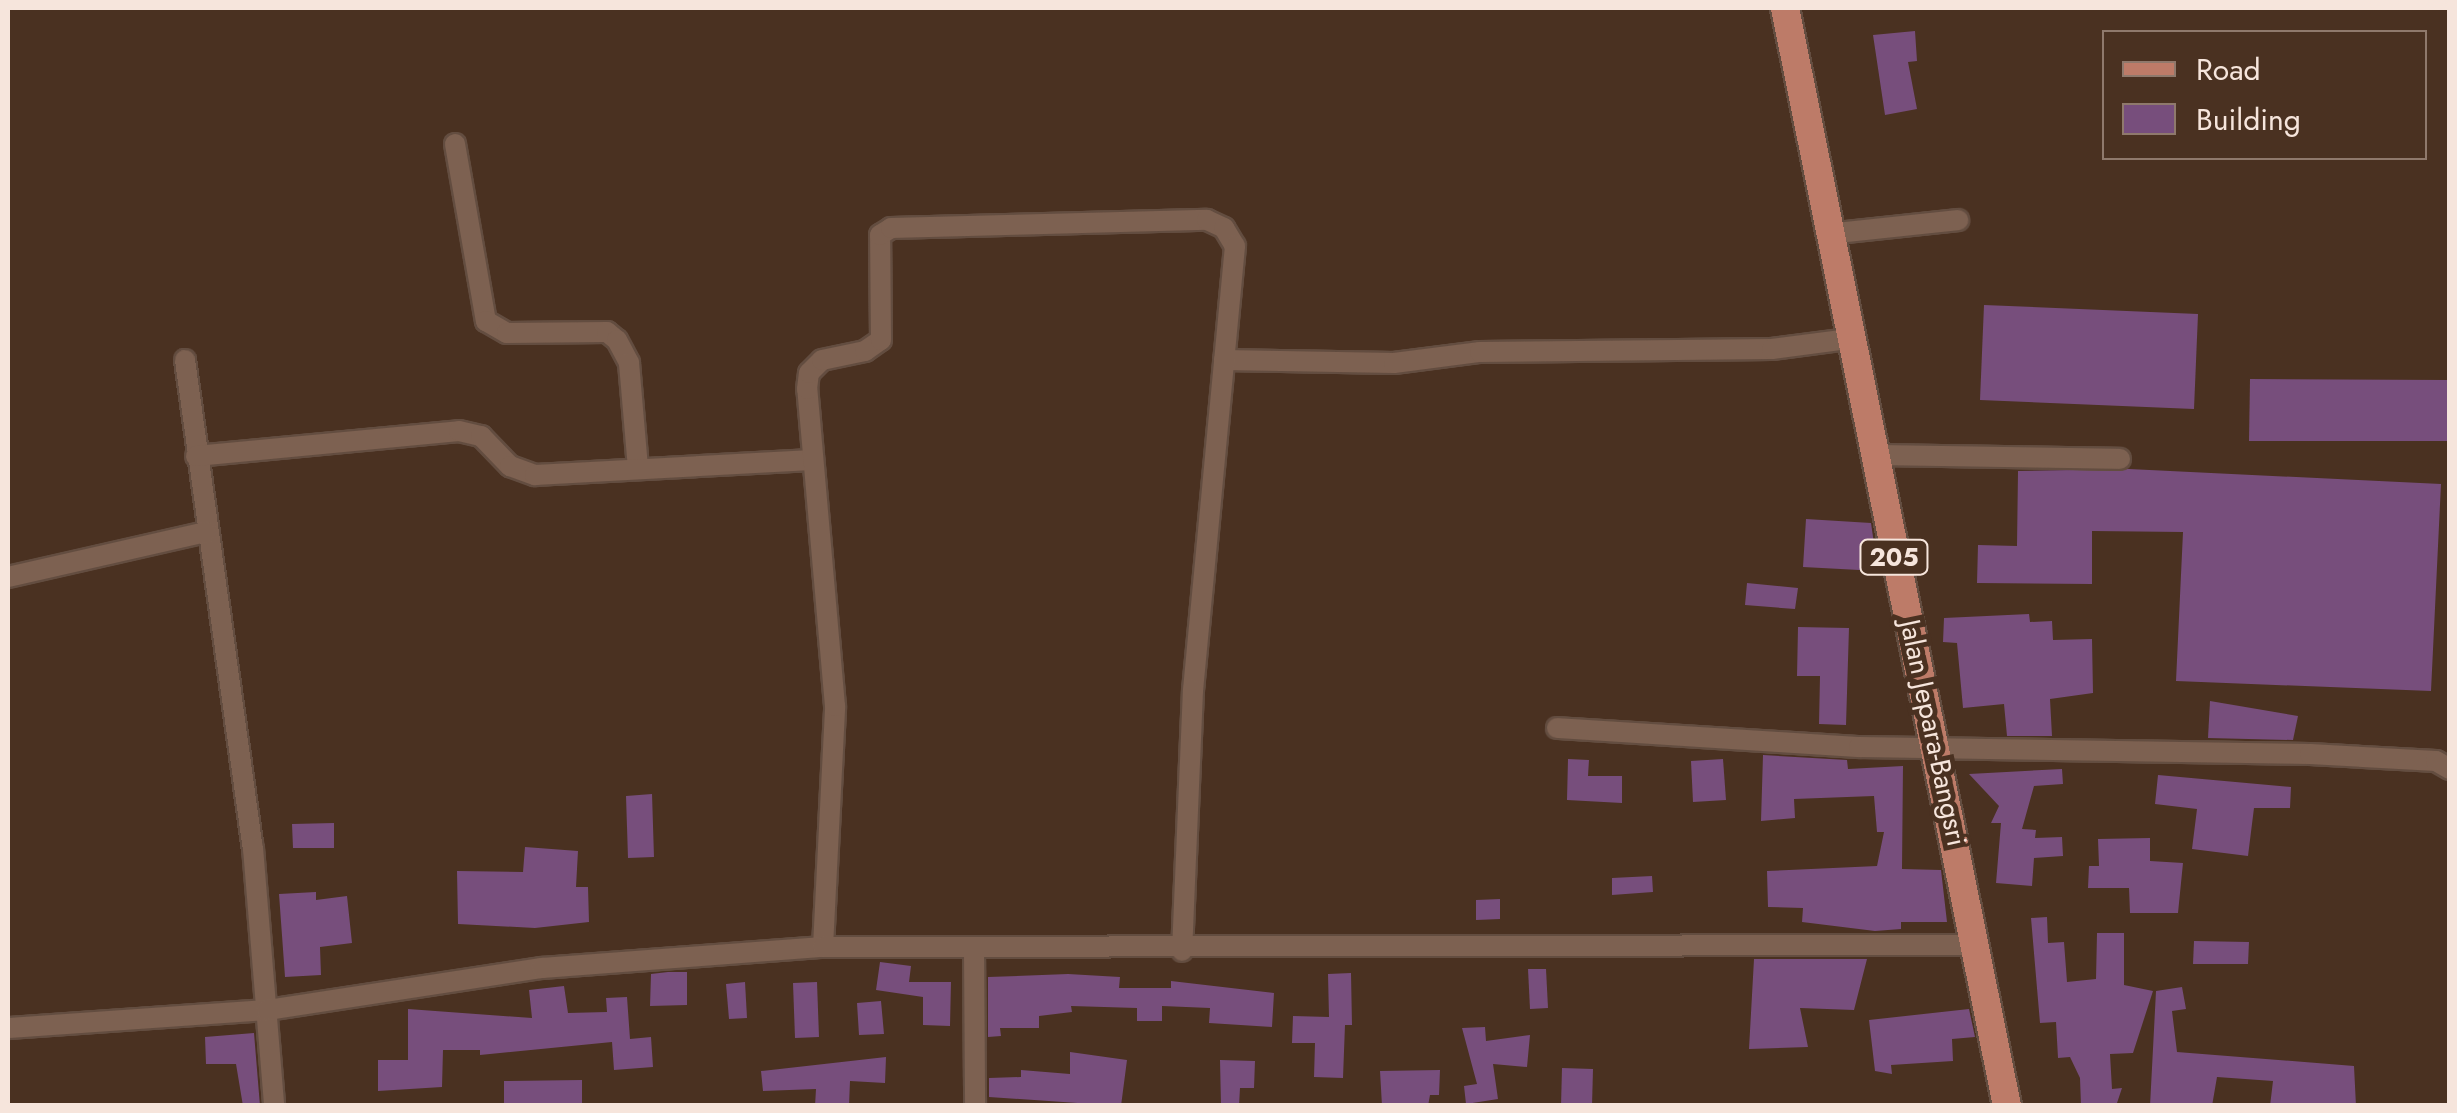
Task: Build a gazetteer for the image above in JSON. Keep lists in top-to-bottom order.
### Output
{
  "streets": {
    "main road": ["205", "Jalan Jepara-Bangsri"]
  },
  "legend": ["Road", "Building"]
}
